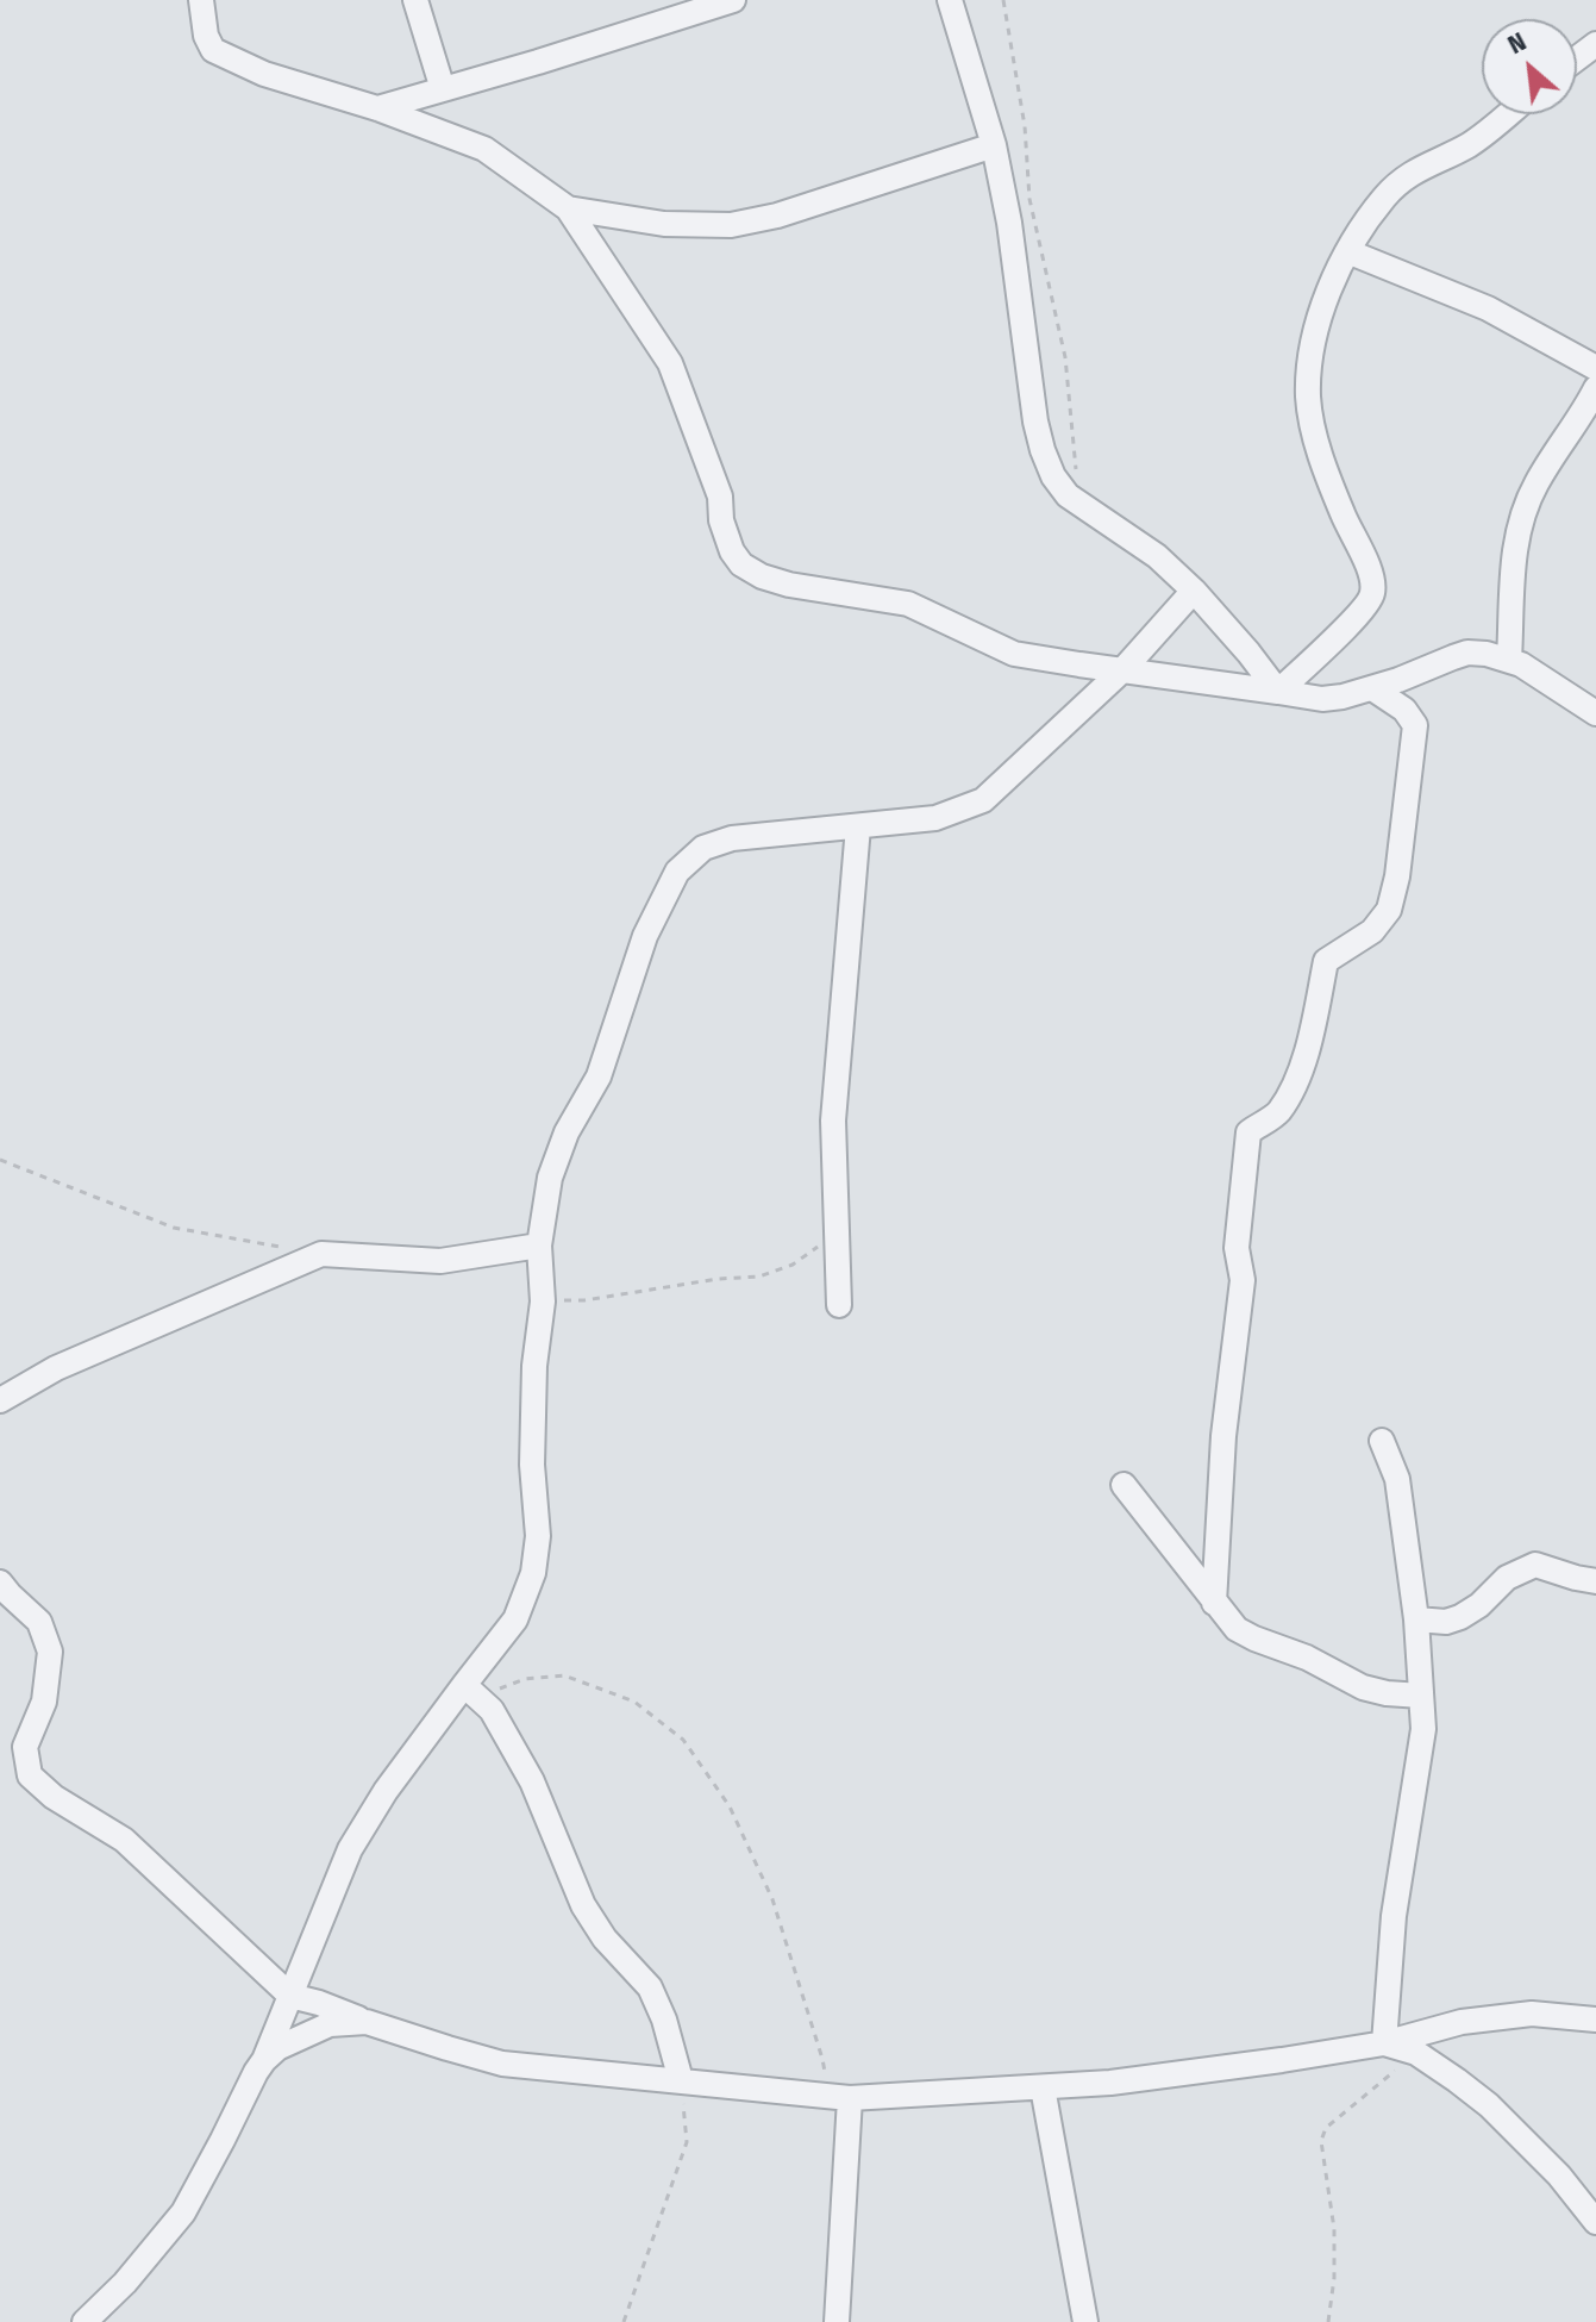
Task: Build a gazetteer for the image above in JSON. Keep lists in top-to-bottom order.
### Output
{
  "north": "top left"
}
